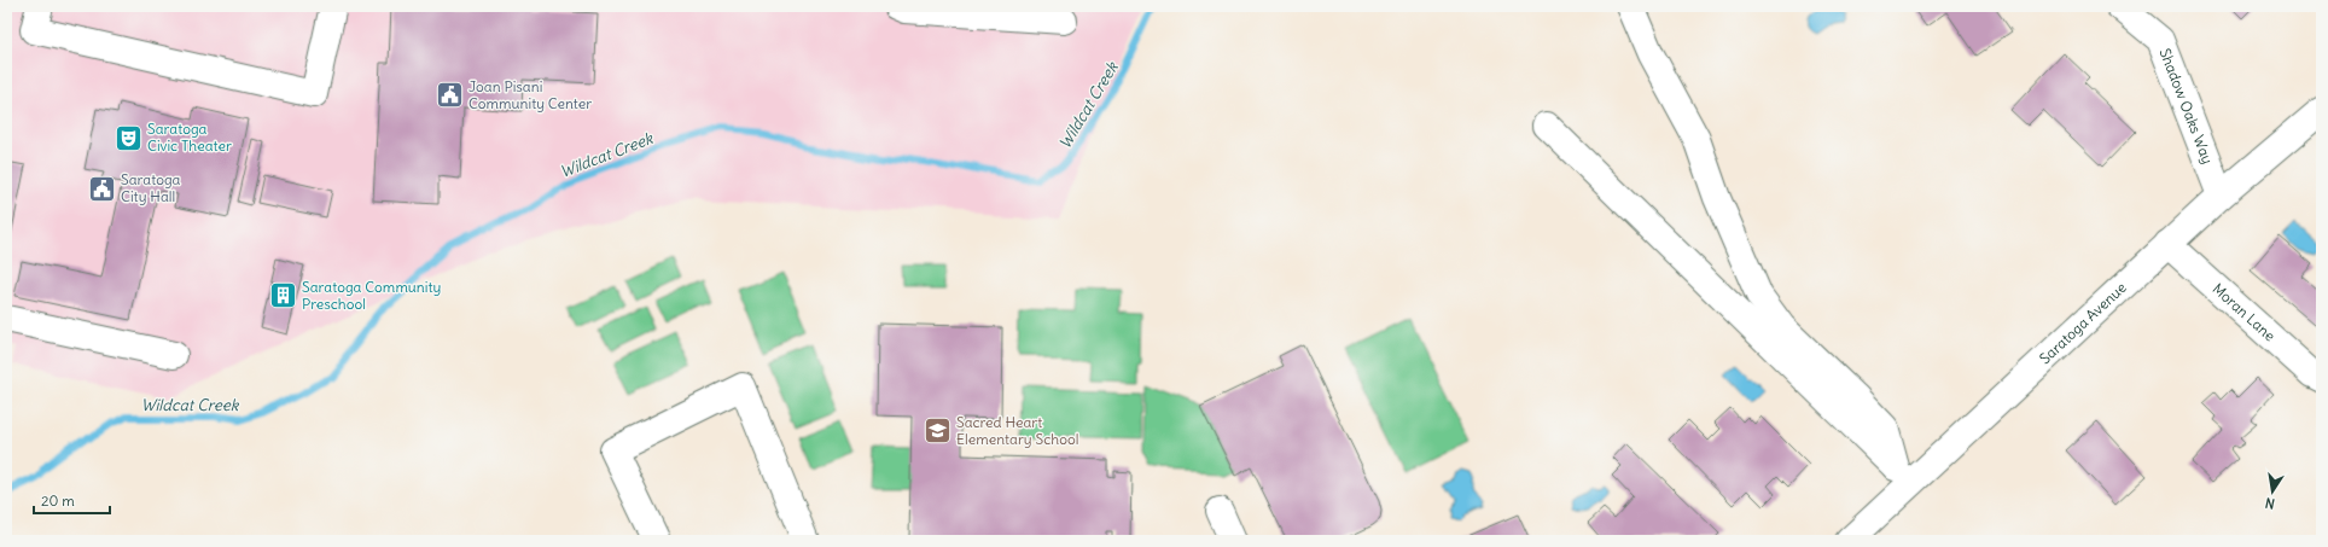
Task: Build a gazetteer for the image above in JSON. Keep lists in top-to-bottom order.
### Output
{
  "streets": {
    "street": ["Shadow Oaks Way", "Moran Lane", "Saratoga Avenue"]
  },
  "crossings": [
    ["Shadow Oaks Way", "Saratoga Avenue"],
    ["Moran Lane", "Saratoga Avenue"]
  ],
  "water": ["Wildcat Creek"],
  "places": {
    "public building": ["Joan Pisani Community Center", "Saratoga City Hall"],
    "theatre": ["Saratoga Civic Theater"],
    "building": ["Saratoga Community Preschool"],
    "school or university": ["Sacred Heart Elementary School"]
  },
  "scale_bar": "20 m",
  "north": "bottom"
}
